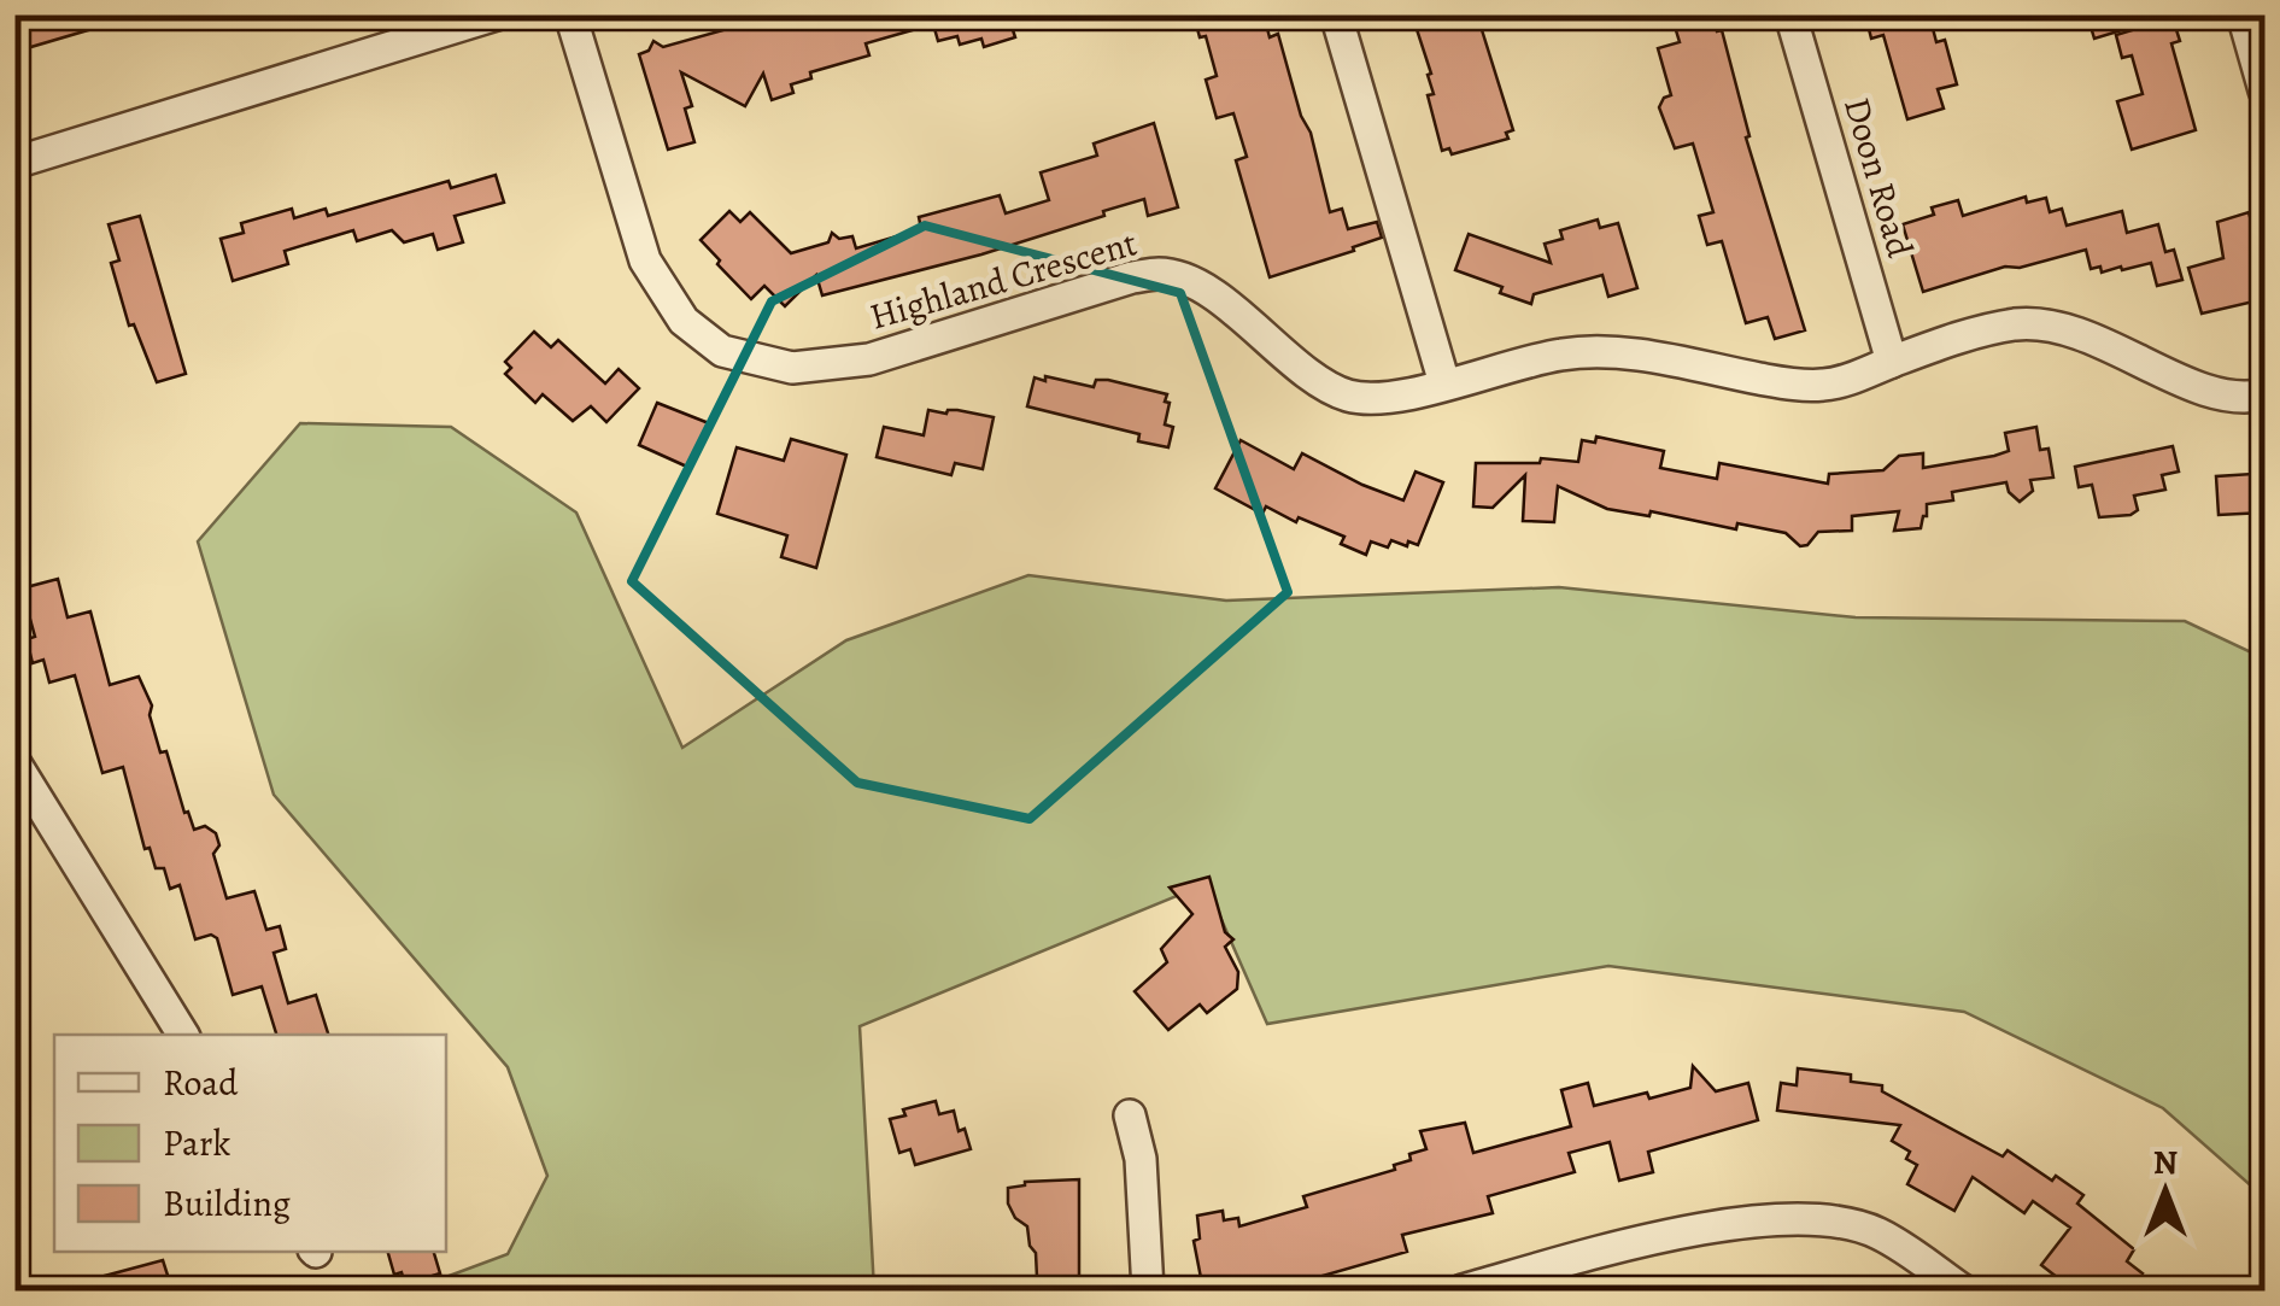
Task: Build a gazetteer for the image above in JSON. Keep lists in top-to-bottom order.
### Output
{
  "streets": {
    "street": ["Doon Road", "Highland Crescent"]
  },
  "crossings": [
    ["Doon Road", "Highland Crescent"]
  ],
  "legend": ["Road", "Park", "Building"],
  "north": "top"
}
